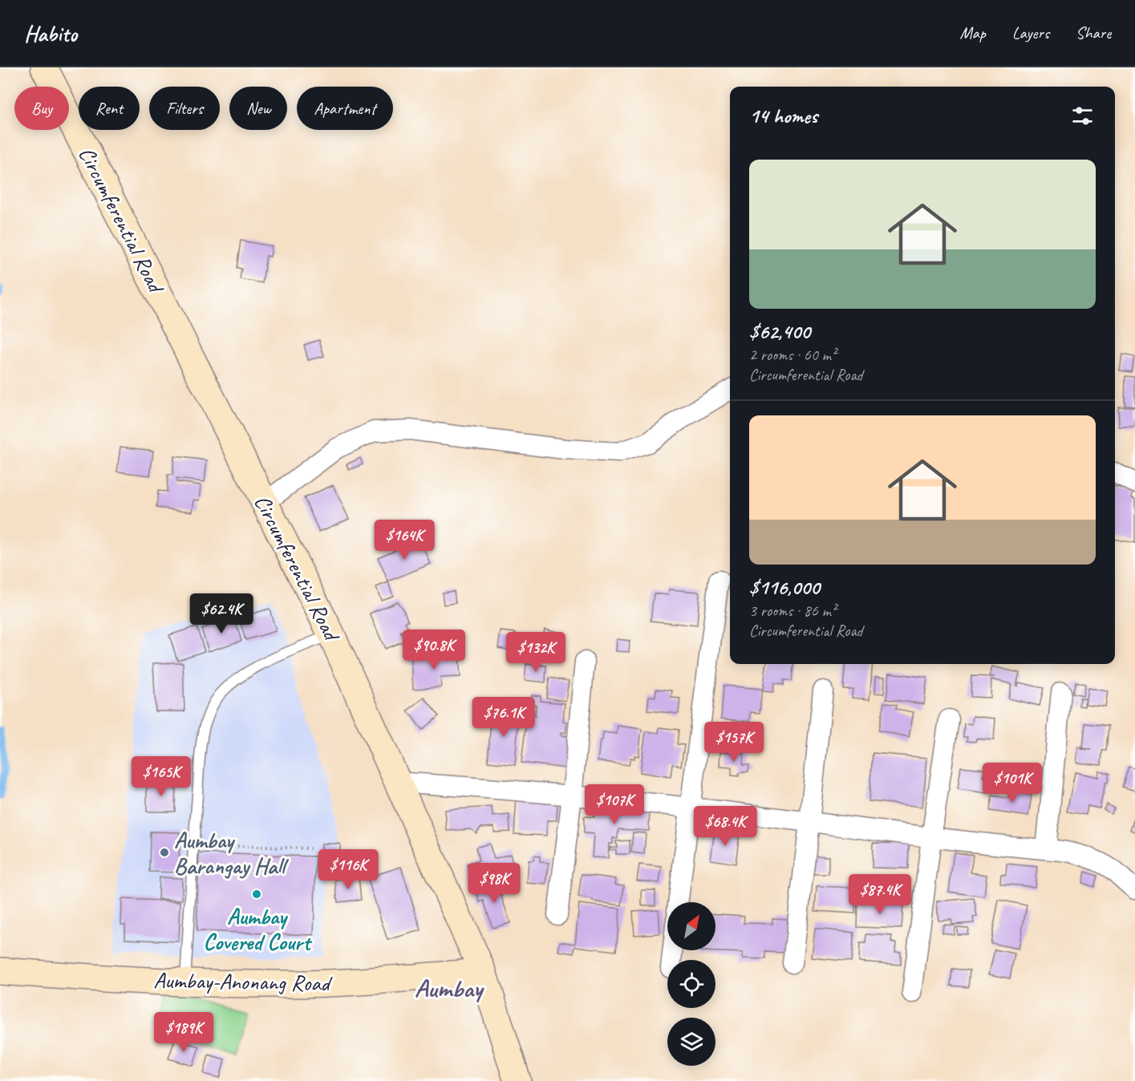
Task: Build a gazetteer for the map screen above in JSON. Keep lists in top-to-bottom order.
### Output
{
  "streets": {
    "main road": ["Circumferential Road", "Aumbay-Anonang Road"]
  },
  "crossings": [
    ["Circumferential Road", "Aumbay-Anonang Road"]
  ],
  "districts": ["Aumbay"],
  "places": ["Aumbay Barangay Hall", "Aumbay Covered Court"],
  "north": "top right",
  "page": {
    "header": "Habito",
    "nav": ["Map", "Layers", "Share"],
    "chip": [
      "Buy",
      "Rent",
      "Filters",
      "New",
      "Apartment"
    ],
    "heading": "14 homes",
    "list": [
      {
        "name": "$62,400",
        "note": "2 rooms · 60 m² · Circumferential Road"
      },
      {
        "name": "$116,000",
        "note": "3 rooms · 86 m² · Circumferential Road"
      }
    ],
    "price": [
      "$164K",
      "$62.4K",
      "$90.8K",
      "$132K",
      "$76.1K",
      "$157K",
      "$165K",
      "$101K",
      "$107K",
      "$68.4K",
      "$116K",
      "$98K",
      "$87.4K",
      "$189K"
    ]
  }
}
